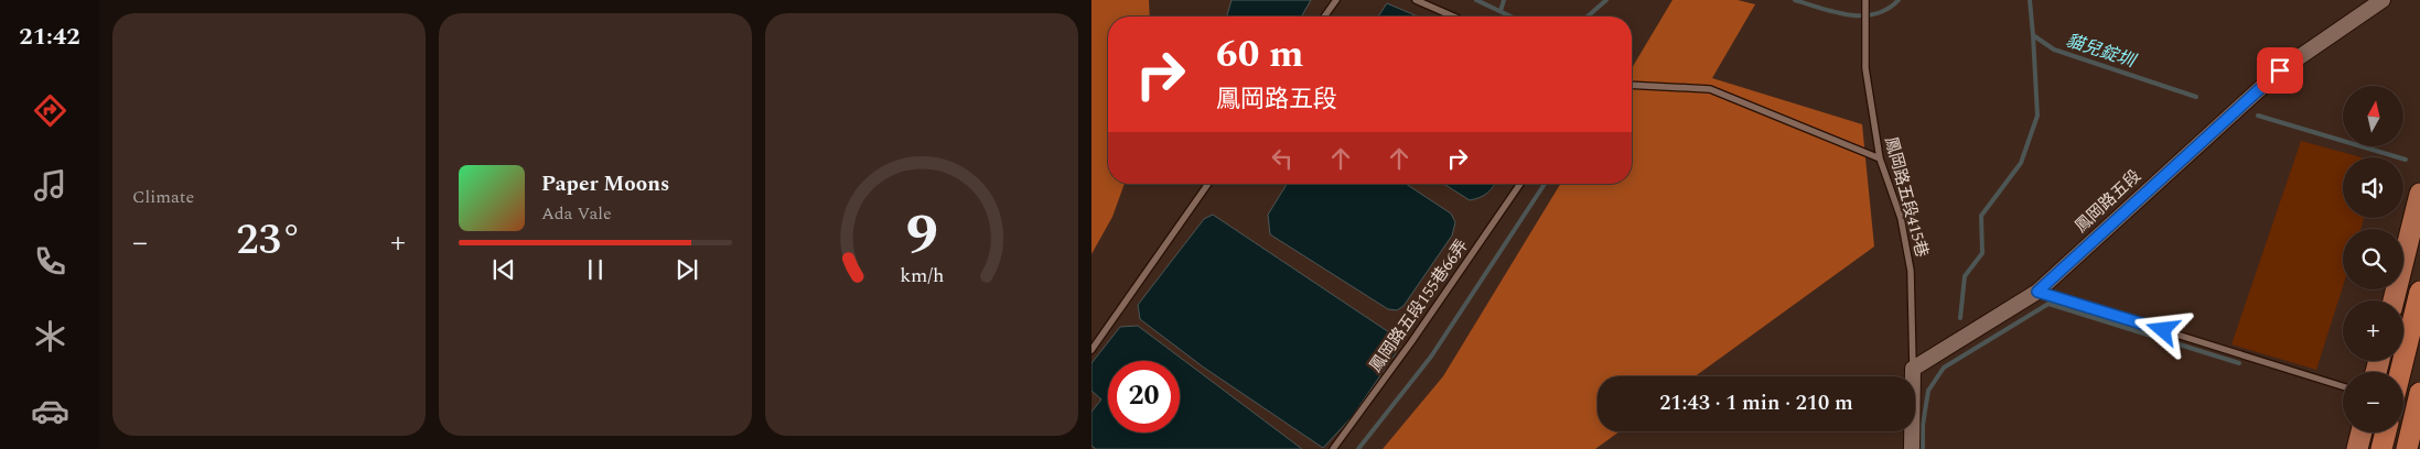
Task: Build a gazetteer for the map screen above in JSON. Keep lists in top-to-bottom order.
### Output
{
  "streets": {
    "street": ["鳳岡路五段"],
    "lane": ["鳳岡路五段415巷", "鳳岡路五段155巷66弄"]
  },
  "crossings": [
    ["鳳岡路五段415巷", "鳳岡路五段"]
  ],
  "water": ["貓兒錠圳"],
  "north": "top",
  "page": {
    "tabs": "21:42",
    "tile": "Climate",
    "turn": ["60 m", "鳳岡路五段"],
    "map_buttons": ["+", "−"],
    "song": ["Paper Moons", "Ada Vale"],
    "heat": ["−", "23°", "+"],
    "limit": "20",
    "trip": "21:43 · 1 min · 210 m",
    "gauge": ["9", "km/h"]
  }
}
